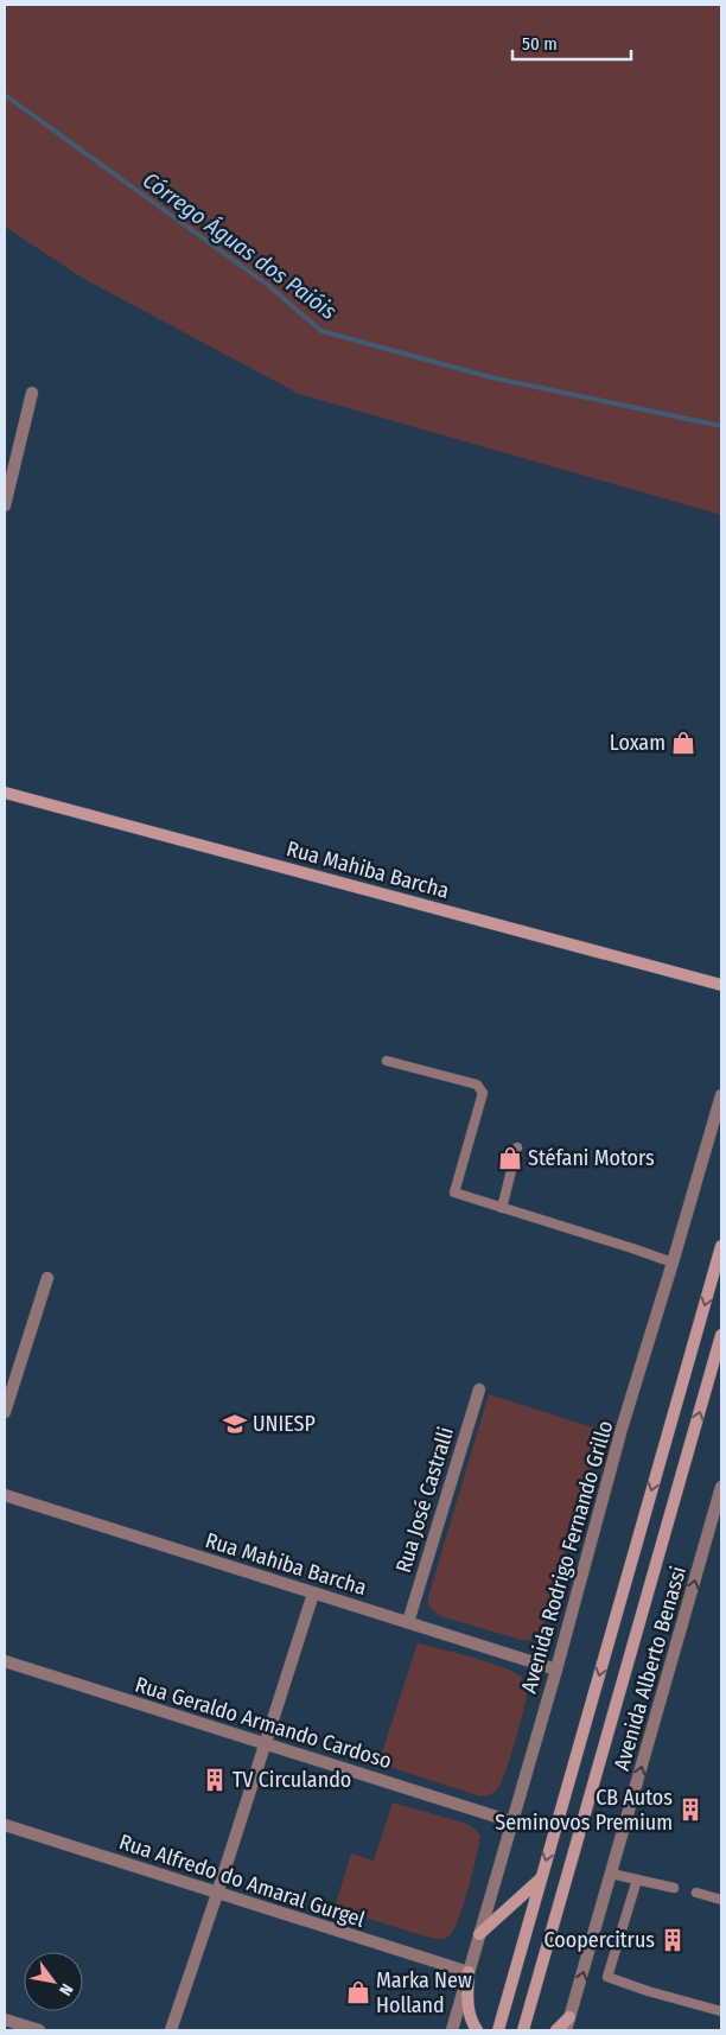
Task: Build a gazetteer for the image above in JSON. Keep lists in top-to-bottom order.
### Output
{
  "streets": {
    "main road": ["Rua Mahiba Barcha"],
    "street": [
      "Rua José Castralli",
      "Avenida Rodrigo Fernando Grillo",
      "Avenida Alberto Benassi",
      "Rua Geraldo Armando Cardoso",
      "Rua Alfredo do Amaral Gurgel"
    ]
  },
  "crossings": [
    ["Rua Mahiba Barcha", "Rua José Castralli"],
    ["Rua Mahiba Barcha", "Avenida Rodrigo Fernando Grillo"],
    ["Avenida Rodrigo Fernando Grillo", "Rua Geraldo Armando Cardoso"],
    ["Avenida Rodrigo Fernando Grillo", "Rua Alfredo do Amaral Gurgel"]
  ],
  "one_way": ["Avenida Alberto Benassi"],
  "water": ["Córrego Águas dos Paióis"],
  "places": {
    "shop": ["Loxam", "Stéfani Motors", "Marka New Holland"],
    "school or university": ["UNIESP"],
    "building": ["TV Circulando", "CB Autos Seminovos Premium", "Coopercitrus"]
  },
  "scale_bar": "50 m",
  "north": "bottom right"
}
